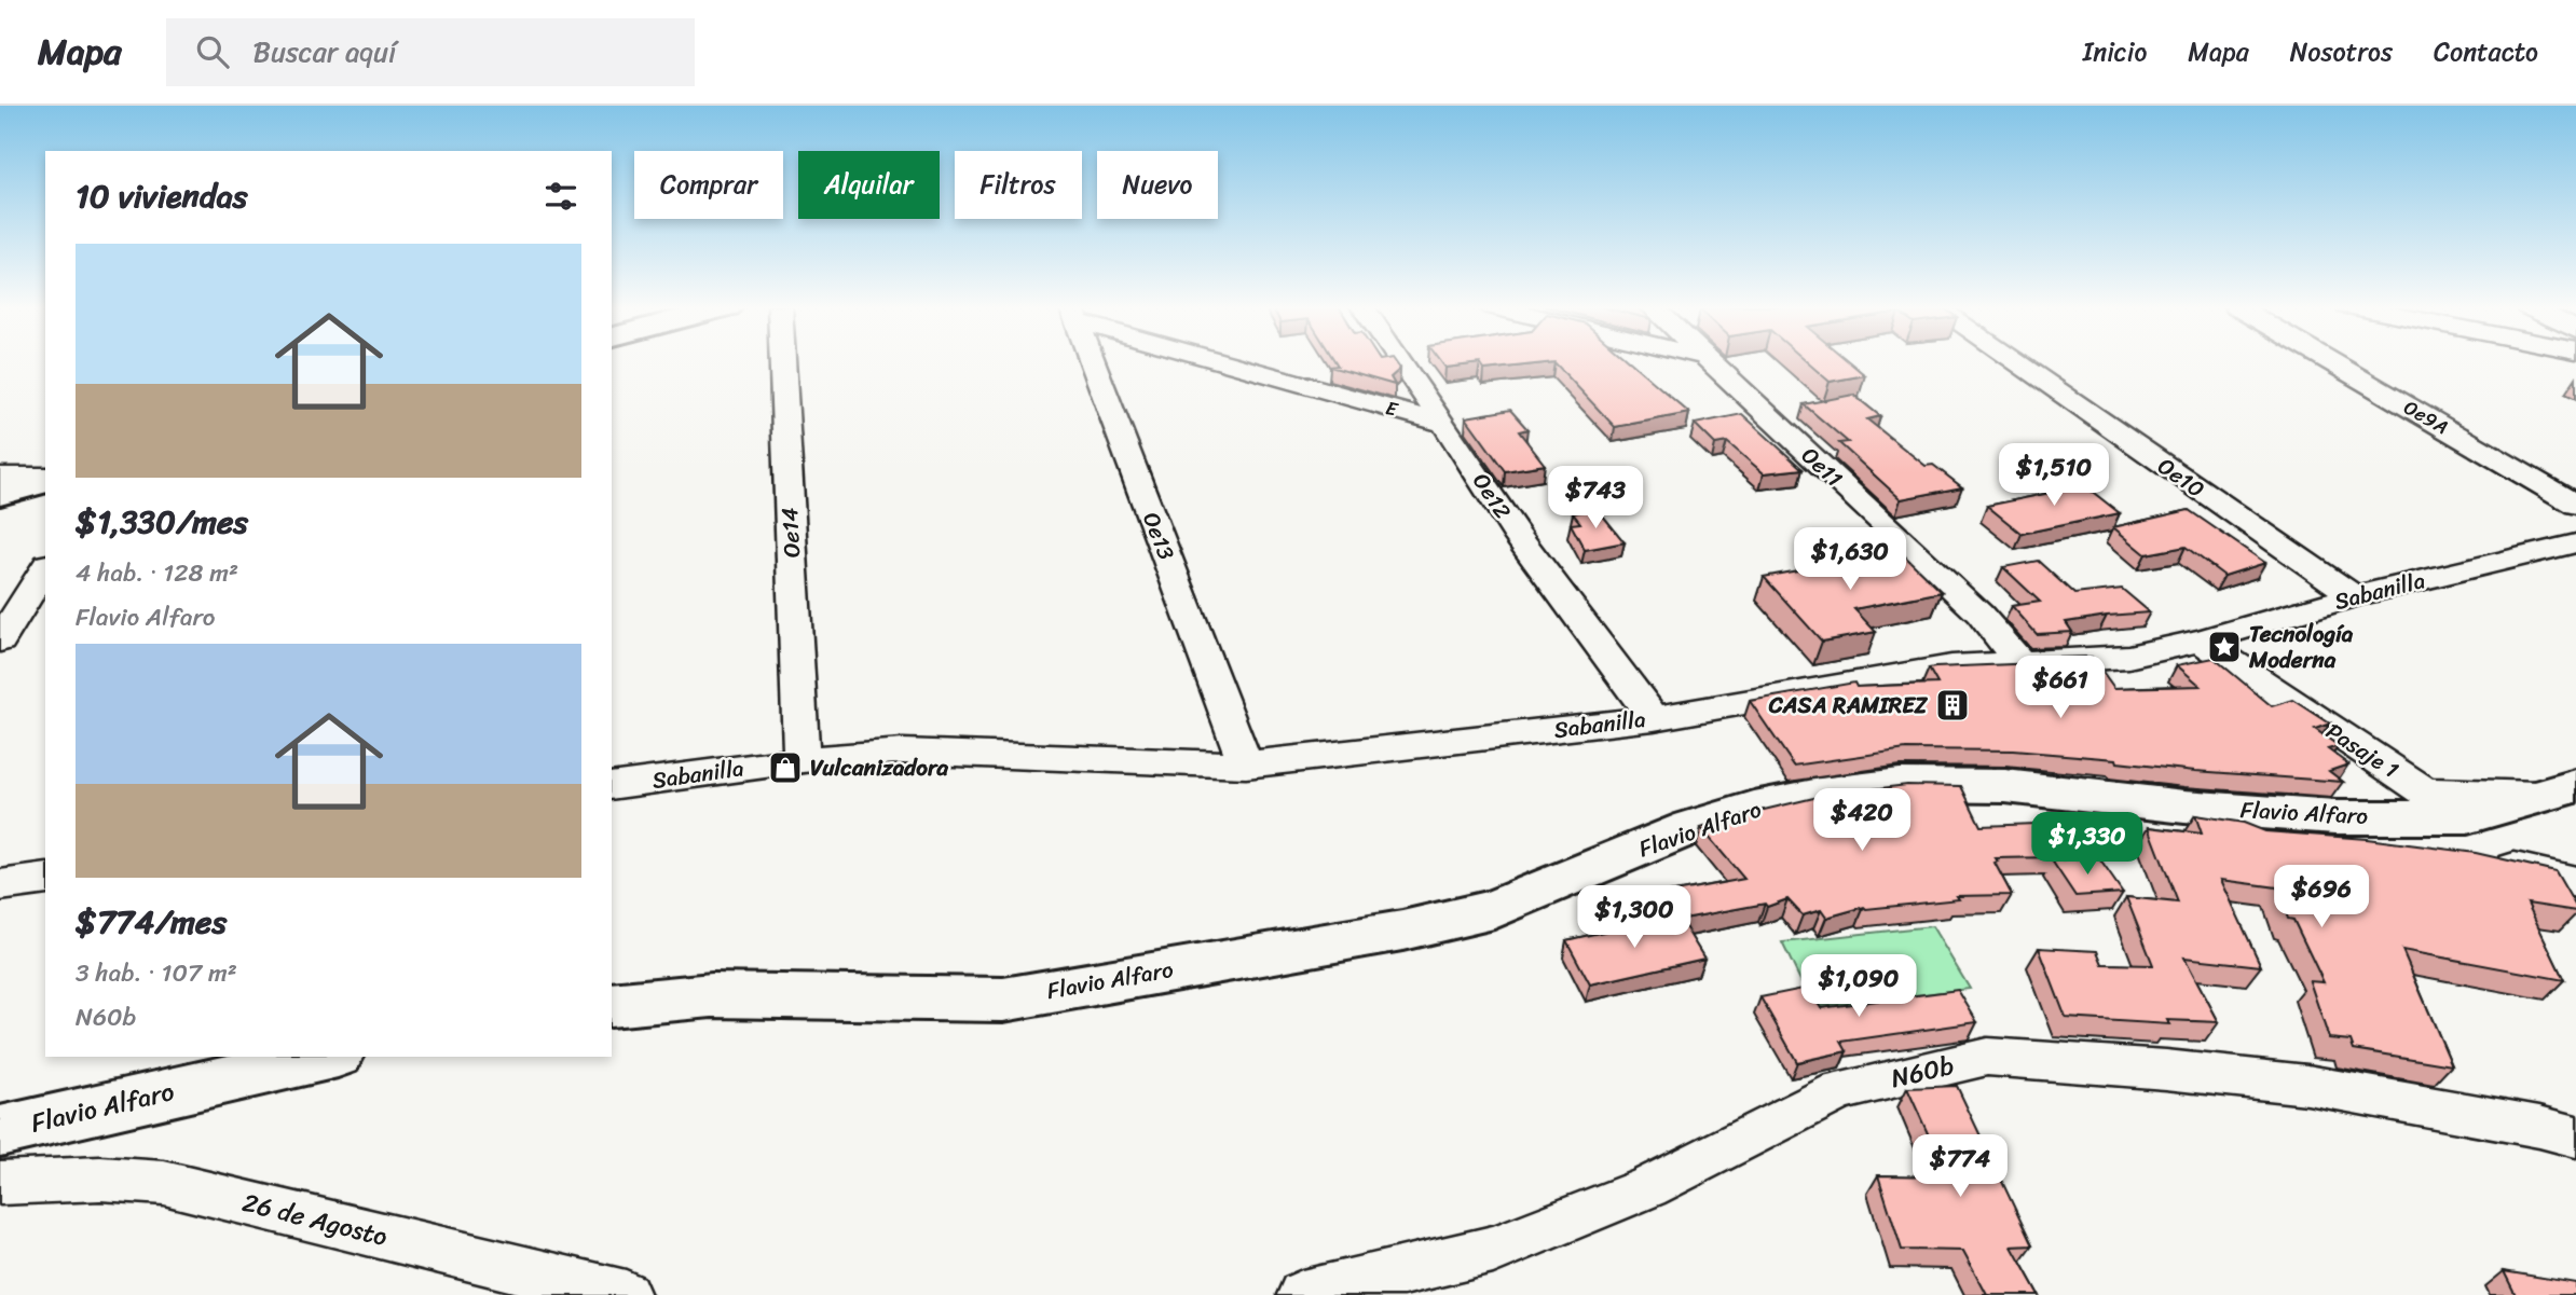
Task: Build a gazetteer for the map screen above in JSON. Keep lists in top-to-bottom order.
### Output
{
  "streets": {
    "street": [
      "E",
      "Oe9A",
      "Oe11",
      "Oe10",
      "Oe12",
      "Oe14",
      "Oe13",
      "Sabanilla",
      "Pasaje 1",
      "Flavio Alfaro",
      "N60b",
      "26 de Agosto"
    ]
  },
  "crossings": [
    ["E", "Oe12"],
    ["Oe11", "Sabanilla"],
    ["Oe10", "Sabanilla"],
    ["Oe12", "Sabanilla"],
    ["Oe14", "Sabanilla"],
    ["Oe13", "Sabanilla"],
    ["Sabanilla", "Pasaje 1"],
    ["Pasaje 1", "Flavio Alfaro"]
  ],
  "places": {
    "place": ["Tecnología Moderna"],
    "building": ["CASA RAMIREZ"],
    "shop": ["Vulcanizadora"]
  },
  "page": {
    "header": "Mapa",
    "search": "Buscar aquí",
    "nav": [
      "Inicio",
      "Mapa",
      "Nosotros",
      "Contacto"
    ],
    "chip": [
      "Comprar",
      "Alquilar",
      "Filtros",
      "Nuevo"
    ],
    "heading": "10 viviendas",
    "list": [
      {
        "name": "$1,330/mes",
        "note": "4 hab. · 128 m² · Flavio Alfaro"
      },
      {
        "name": "$774/mes",
        "note": "3 hab. · 107 m² · N60b"
      }
    ],
    "price": [
      "$1,510",
      "$743",
      "$1,630",
      "$661",
      "$420",
      "$1,330",
      "$696",
      "$1,300",
      "$1,090",
      "$774"
    ]
  }
}
